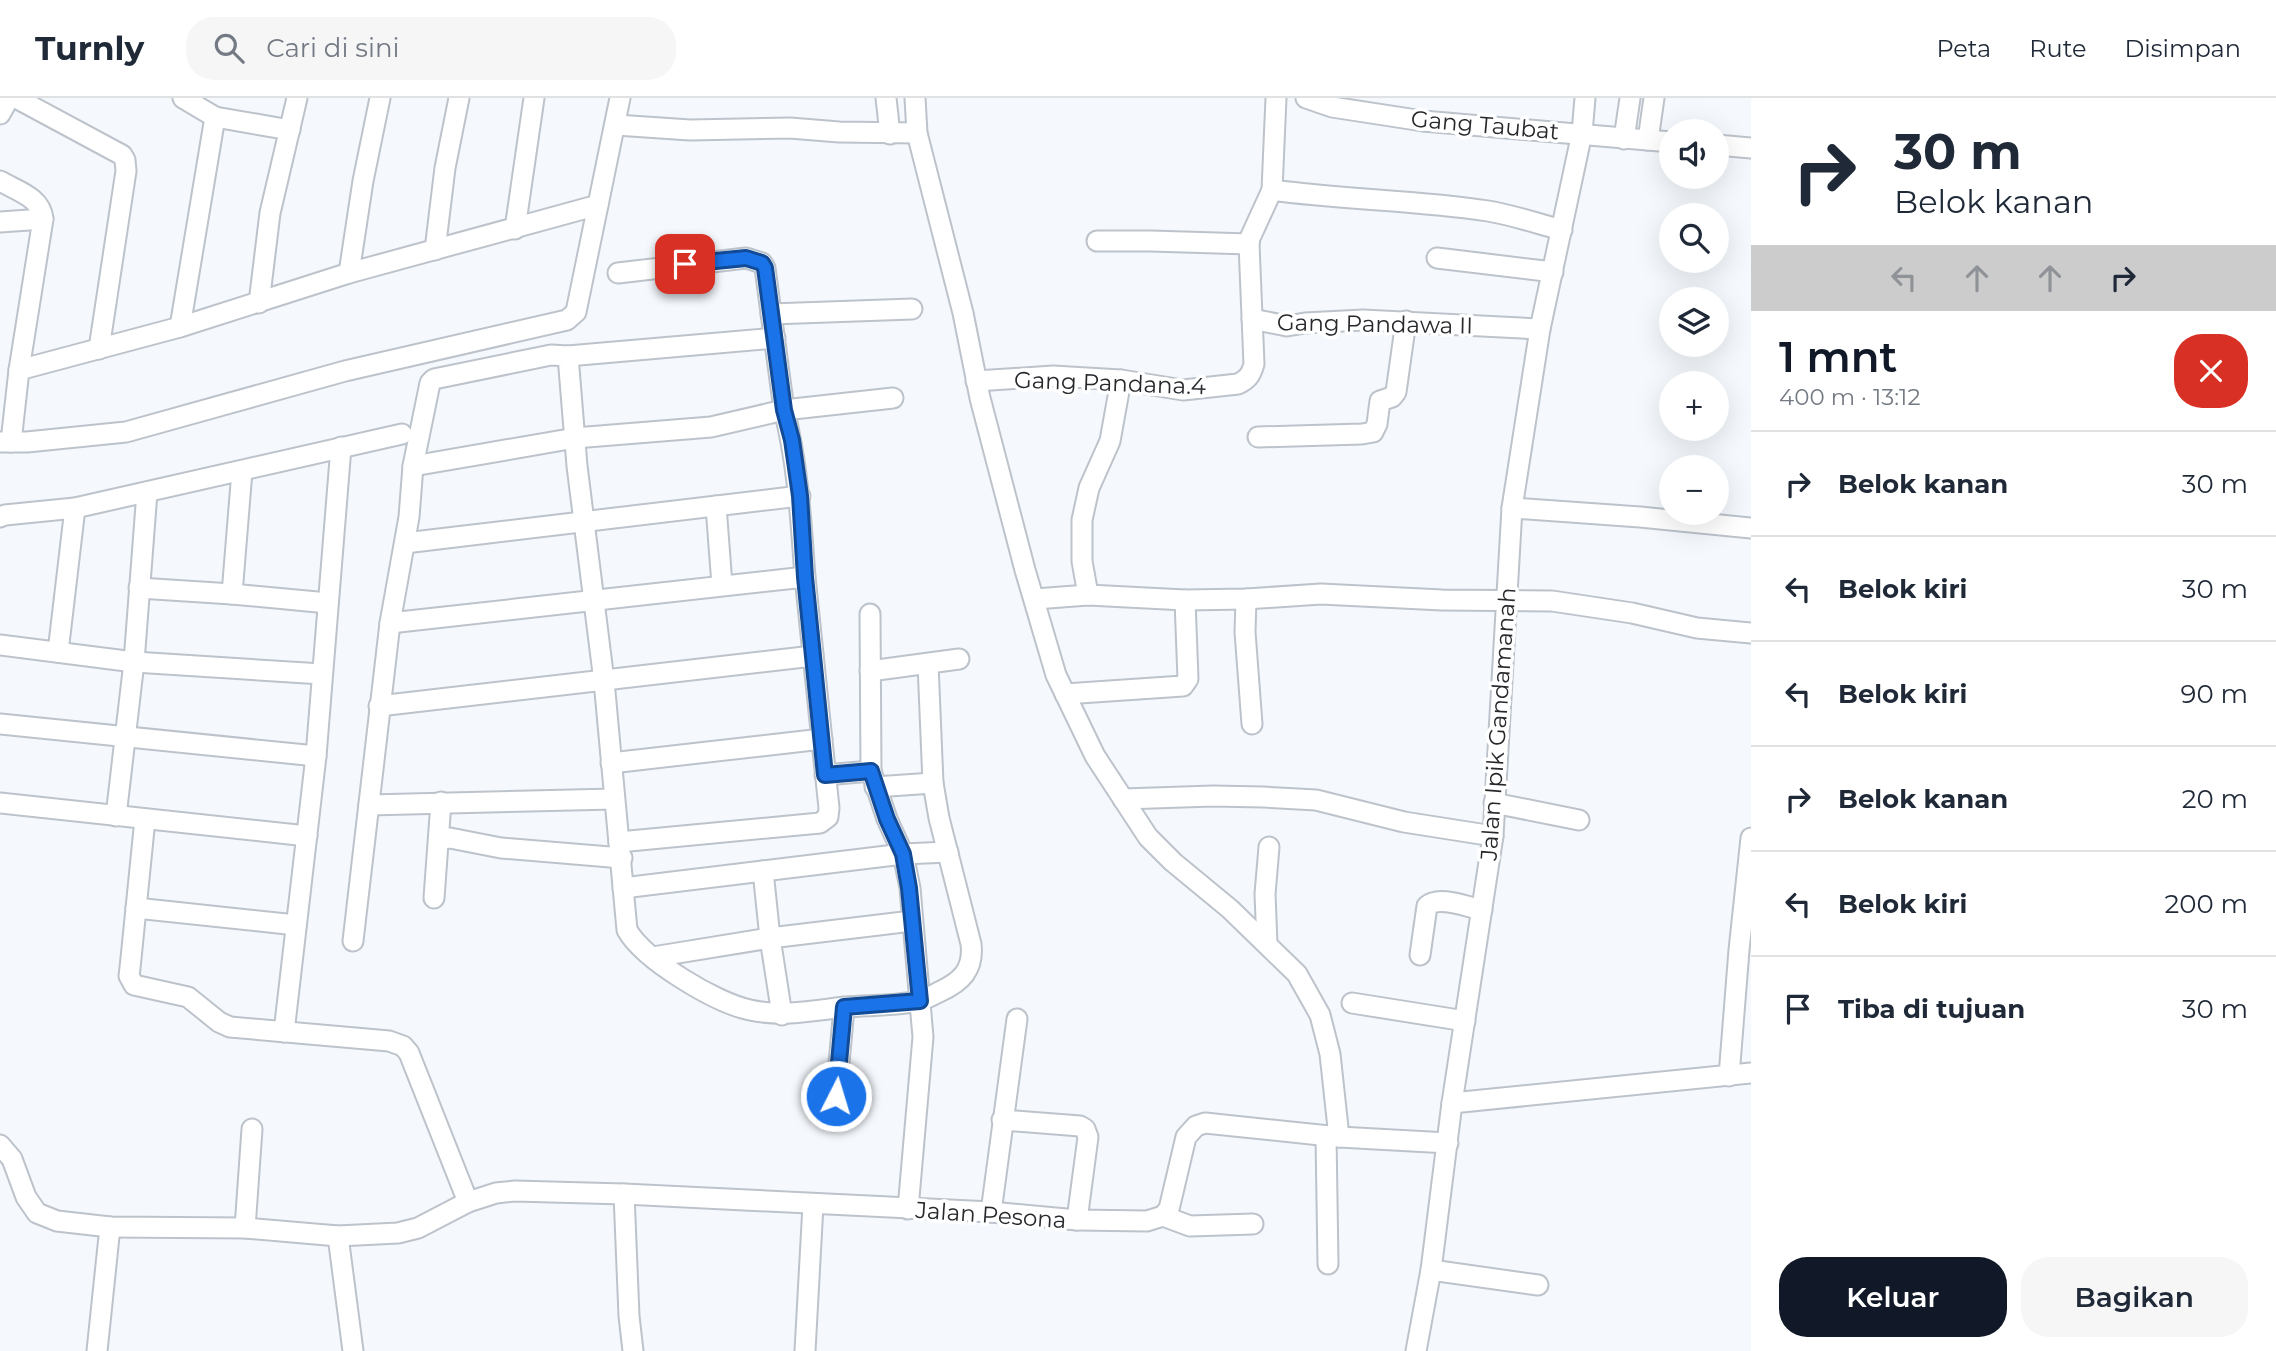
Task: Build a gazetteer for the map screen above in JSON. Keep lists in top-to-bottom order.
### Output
{
  "streets": {
    "street": [
      "Gang Taubat",
      "Gang Pandawa II",
      "Gang Pandana.4",
      "Jalan Ipik Gandamanah",
      "Jalan Pesona"
    ]
  },
  "crossings": [
    ["Gang Taubat", "Jalan Ipik Gandamanah"],
    ["Gang Pandawa II", "Gang Pandana.4"],
    ["Gang Pandawa II", "Jalan Ipik Gandamanah"]
  ],
  "page": {
    "header": "Turnly",
    "search": "Cari di sini",
    "nav": ["Peta", "Rute", "Disimpan"],
    "turn": ["30 m", "Belok kanan"],
    "map_buttons": ["+", "−"],
    "heading": ["1 mnt", "400 m · 13:12"],
    "list": [
      {
        "name": "Belok kanan",
        "value": "30 m"
      },
      {
        "name": "Belok kiri",
        "value": "30 m"
      },
      {
        "name": "Belok kiri",
        "value": "90 m"
      },
      {
        "name": "Belok kanan",
        "value": "20 m"
      },
      {
        "name": "Belok kiri",
        "value": "200 m"
      },
      {
        "name": "Tiba di tujuan",
        "value": "30 m"
      }
    ],
    "buttons": ["Keluar", "Bagikan"]
  }
}
